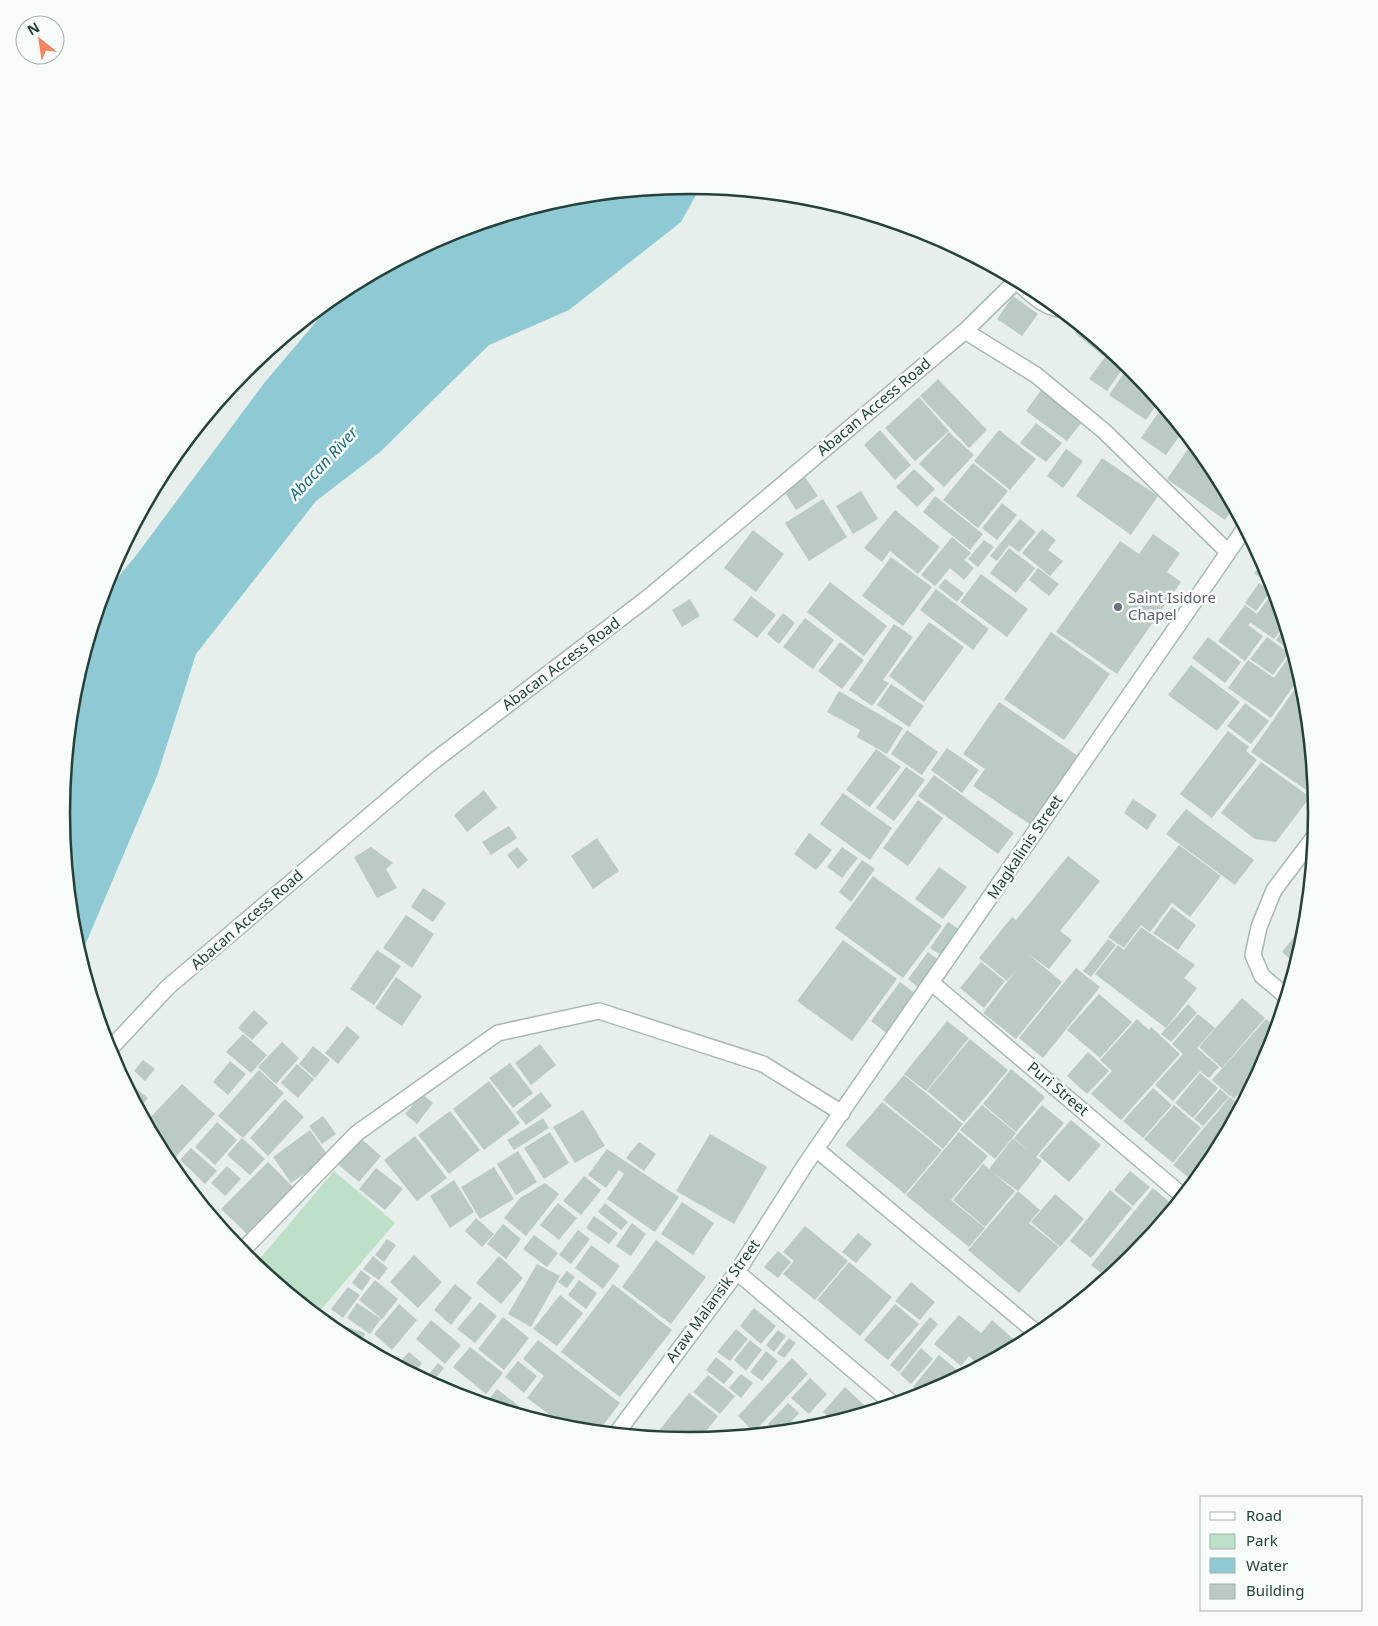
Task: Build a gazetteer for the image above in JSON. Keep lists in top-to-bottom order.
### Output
{
  "streets": {
    "street": [
      "Abacan Access Road",
      "Magkalinis Street",
      "Puri Street",
      "Araw Malansik Street"
    ]
  },
  "crossings": [
    ["Magkalinis Street", "Puri Street"],
    ["Magkalinis Street", "Araw Malansik Street"]
  ],
  "water": ["Abacan River"],
  "places": ["Saint Isidore Chapel"],
  "legend": [
    "Road",
    "Park",
    "Water",
    "Building"
  ],
  "north": "top left"
}
